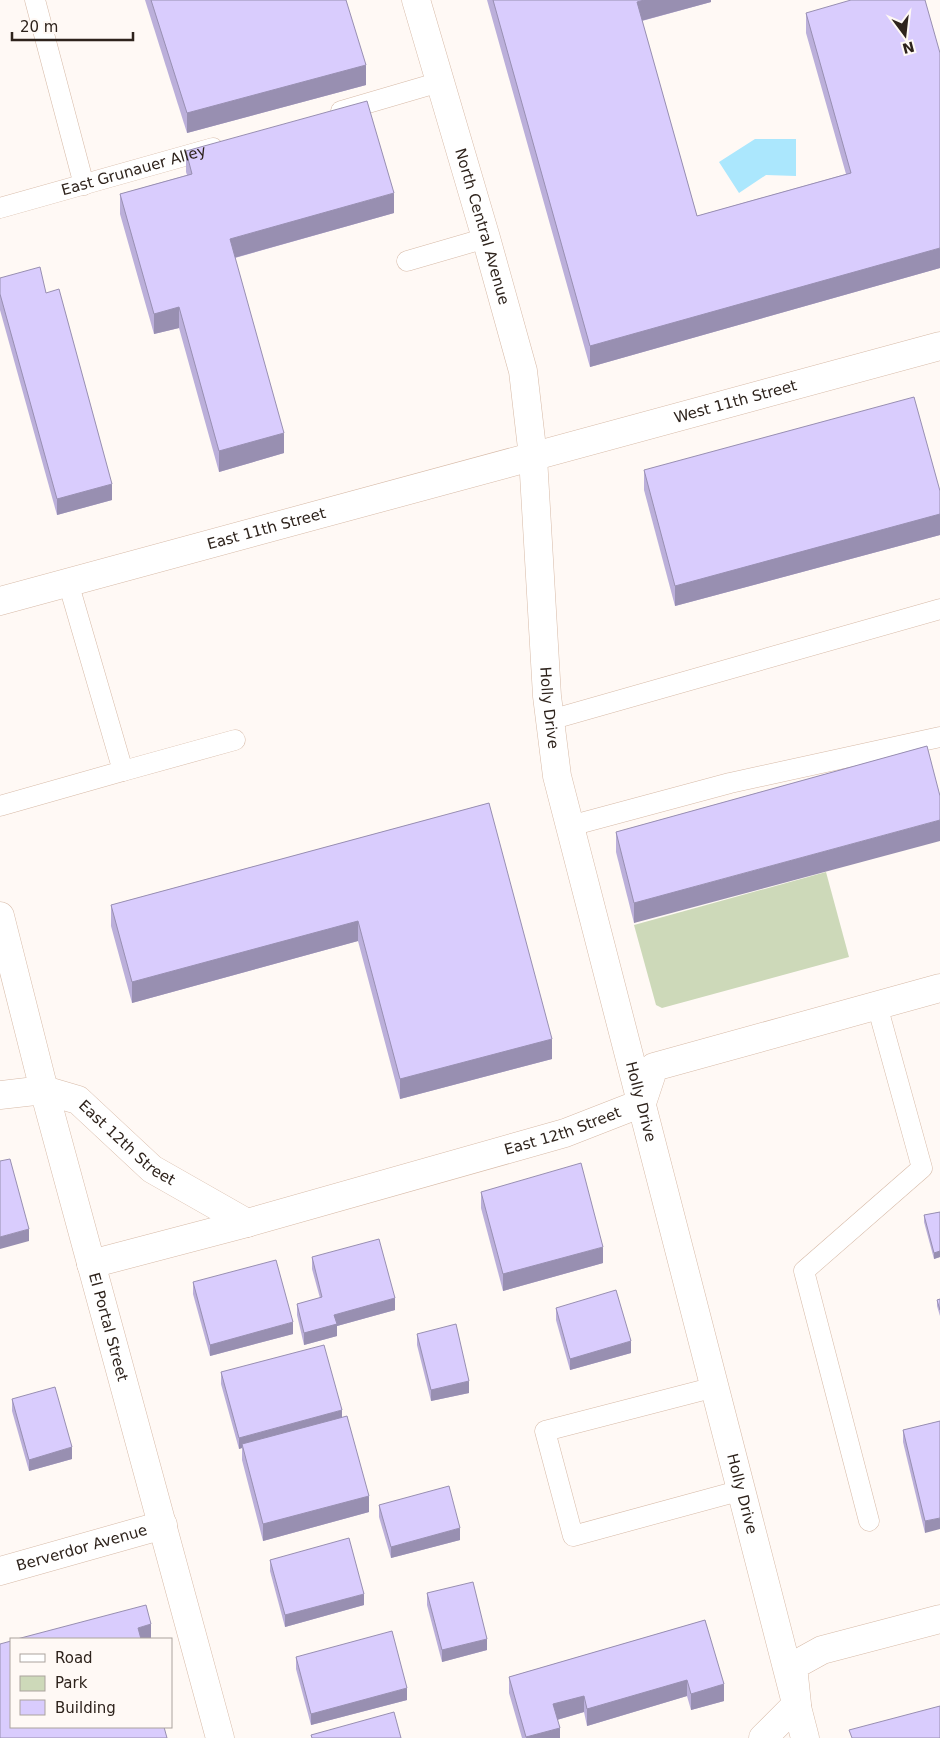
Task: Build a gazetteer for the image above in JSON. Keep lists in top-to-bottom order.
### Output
{
  "streets": {
    "street": [
      "North Central Avenue",
      "West 11th Street",
      "East 11th Street",
      "Holly Drive",
      "East 12th Street",
      "El Portal Street",
      "Berverdor Avenue"
    ],
    "lane": ["East Grunauer Alley"]
  },
  "crossings": [
    ["North Central Avenue", "West 11th Street"],
    ["North Central Avenue", "East 11th Street"],
    ["North Central Avenue", "Holly Drive"],
    ["West 11th Street", "East 11th Street"],
    ["West 11th Street", "Holly Drive"],
    ["East 11th Street", "Holly Drive"],
    ["Holly Drive", "East 12th Street"],
    ["East 12th Street", "El Portal Street"],
    ["El Portal Street", "Berverdor Avenue"]
  ],
  "legend": ["Road", "Park", "Building"],
  "scale_bar": "20 m",
  "north": "bottom"
}
